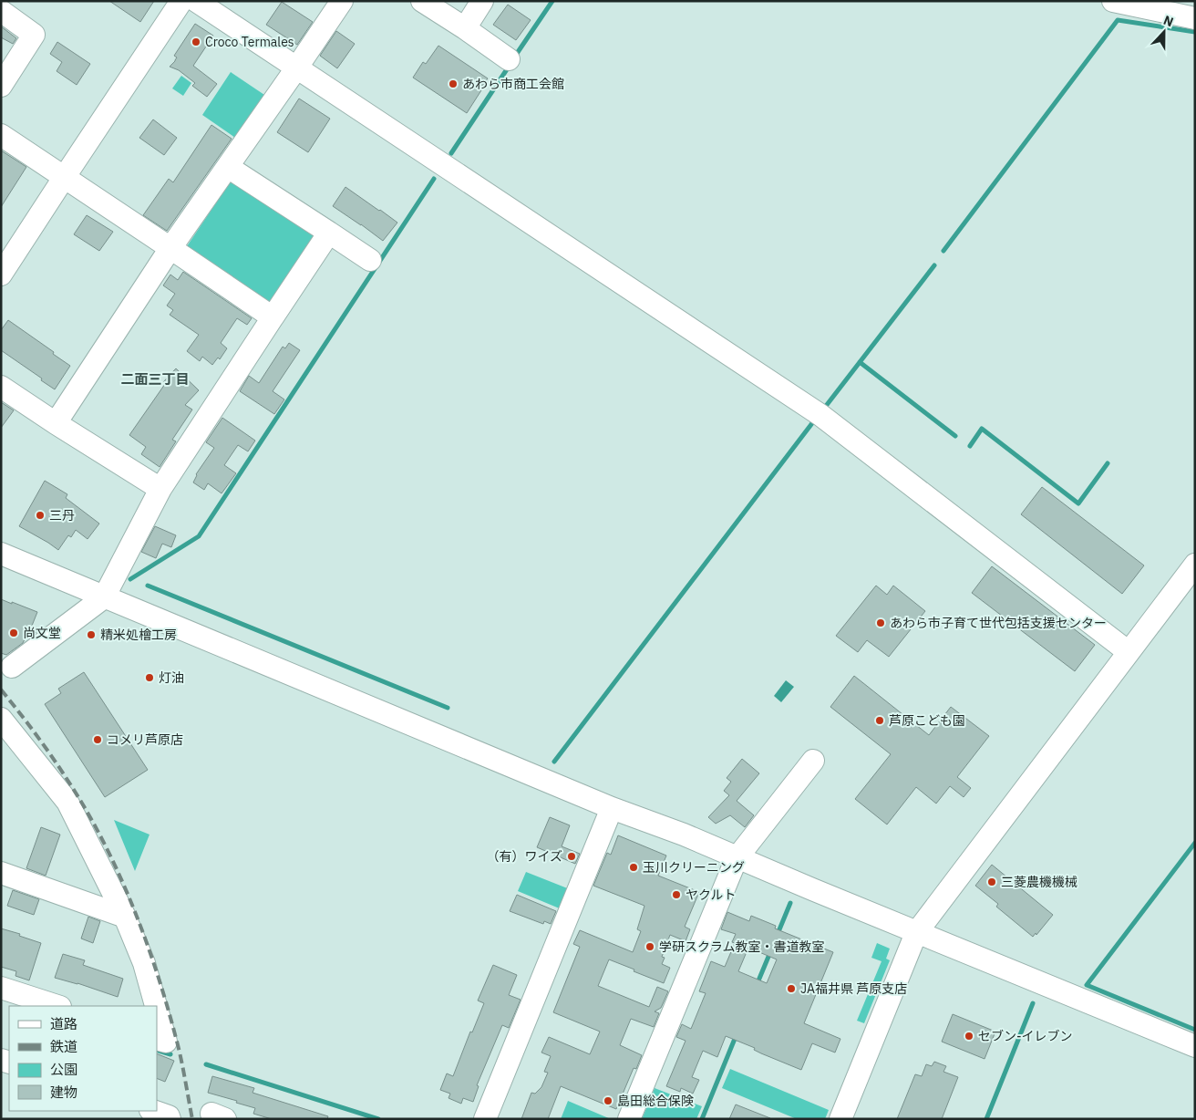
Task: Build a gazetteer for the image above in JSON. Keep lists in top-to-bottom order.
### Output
{
  "districts": ["二面三丁目"],
  "places": [
    "Croco Termales",
    "あわら市商工会館",
    "三丹",
    "あわら市子育て世代包括支援センター",
    "尚文堂",
    "精米処檜工房",
    "灯油",
    "芦原こども園",
    "コメリ芦原店",
    "（有）ワイズ",
    "玉川クリーニング",
    "三菱農機機械",
    "ヤクルト",
    "学研スクラム教室・書道教室",
    "JA福井県 芦原支店",
    "セブン-イレブン",
    "島田総合保険"
  ],
  "legend": [
    "道路",
    "鉄道",
    "公園",
    "建物"
  ],
  "north": "top"
}
